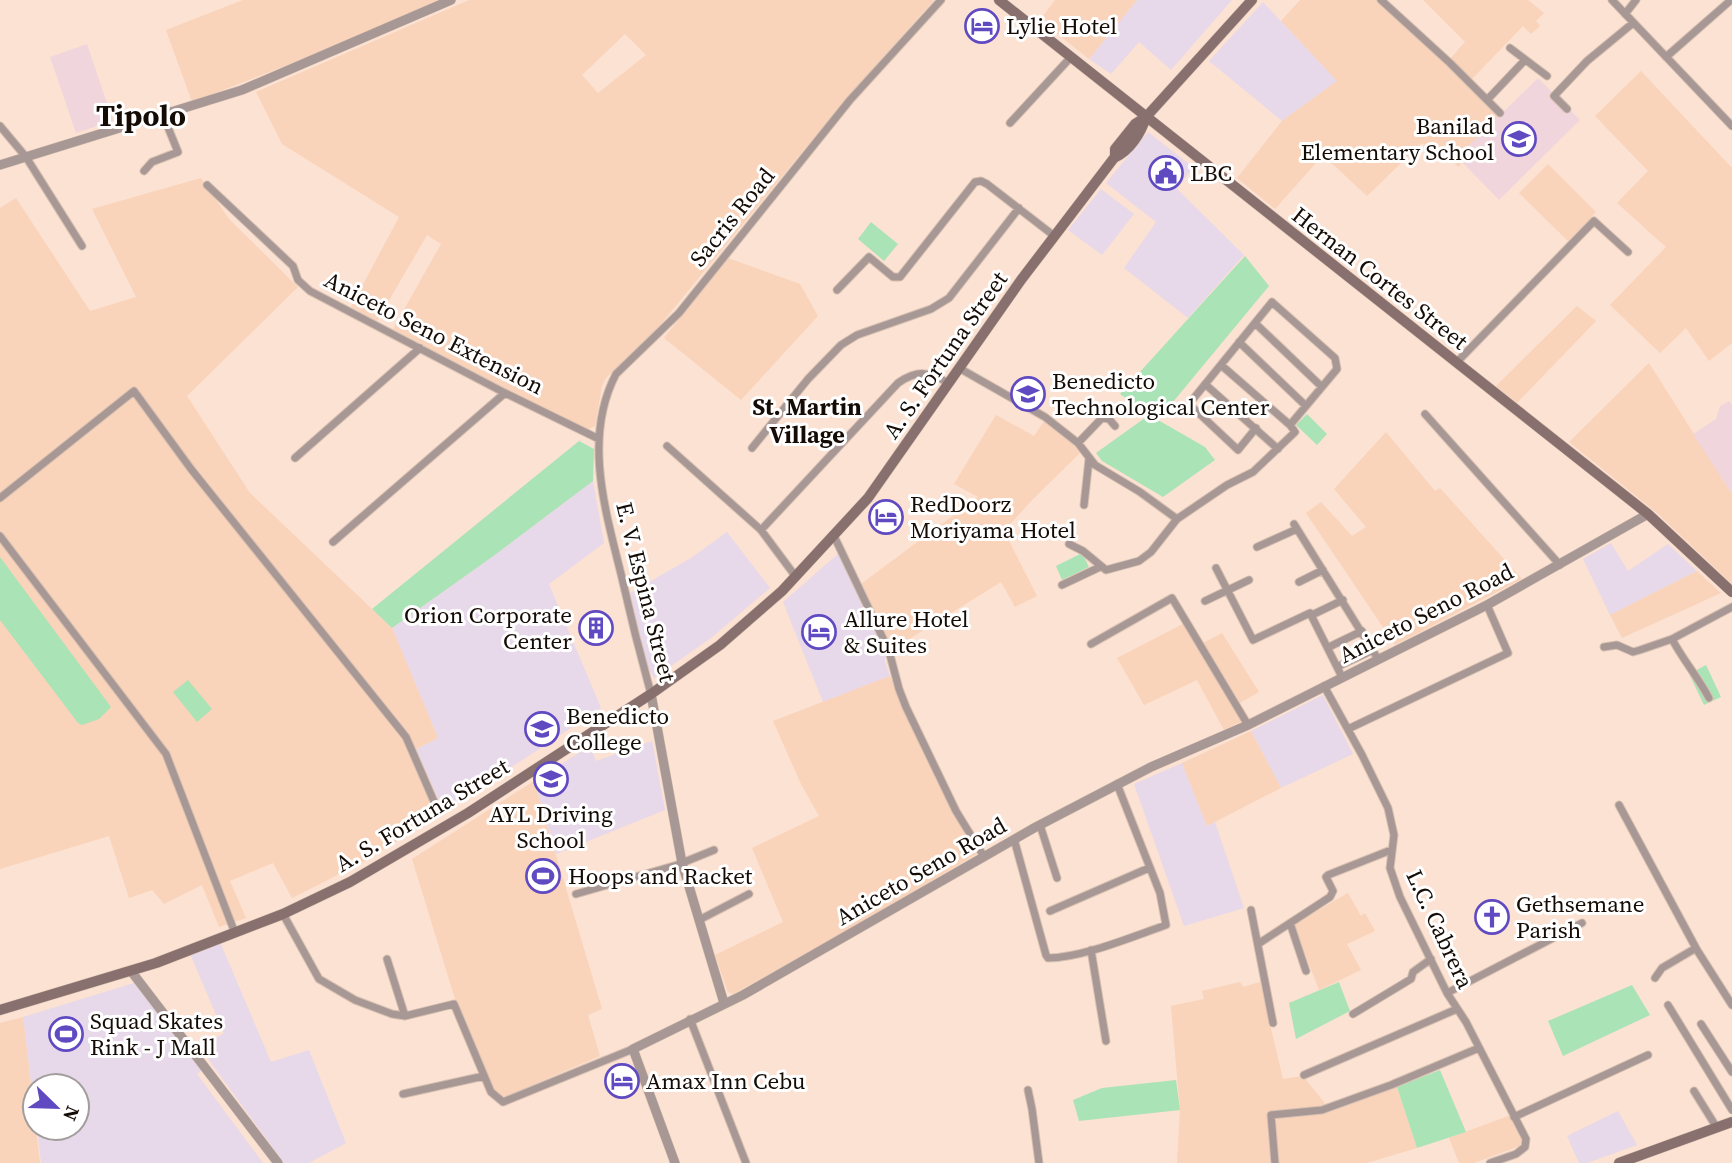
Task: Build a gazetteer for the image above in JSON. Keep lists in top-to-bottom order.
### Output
{
  "streets": {
    "main road": ["Hernan Cortes Street", "A. S. Fortuna Street"],
    "street": [
      "Sacris Road",
      "Aniceto Seno Extension",
      "E. V. Espina Street",
      "Aniceto Seno Road",
      "L.C. Cabrera"
    ]
  },
  "crossings": [
    ["Sacris Road", "Aniceto Seno Extension"],
    ["Sacris Road", "E. V. Espina Street"],
    ["Hernan Cortes Street", "A. S. Fortuna Street"],
    ["Hernan Cortes Street", "Aniceto Seno Road"],
    ["A. S. Fortuna Street", "E. V. Espina Street"],
    ["A. S. Fortuna Street", "Aniceto Seno Road"],
    ["E. V. Espina Street", "Aniceto Seno Road"],
    ["Aniceto Seno Road", "L.C. Cabrera"]
  ],
  "districts": ["Tipolo", "St. Martin Village"],
  "places": {
    "hotel": [
      "Lylie Hotel",
      "RedDoorz Moriyama Hotel",
      "Allure Hotel & Suites",
      "Amax Inn Cebu"
    ],
    "school or university": [
      "Banilad Elementary School",
      "Benedicto Technological Center",
      "Benedicto College",
      "AYL Driving School"
    ],
    "public building": ["LBC"],
    "building": ["Orion Corporate Center"],
    "sports": ["Hoops and Racket", "Squad Skates Rink - J Mall"],
    "church": ["Gethsemane Parish"]
  },
  "north": "bottom right"
}
